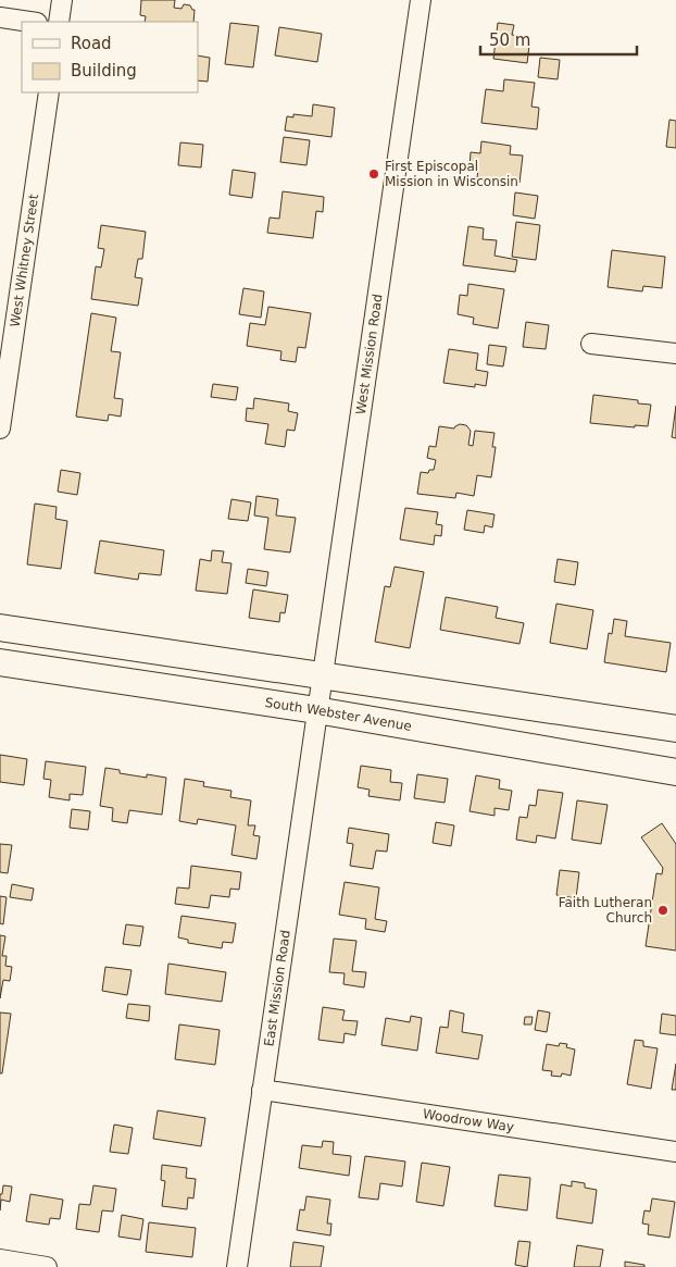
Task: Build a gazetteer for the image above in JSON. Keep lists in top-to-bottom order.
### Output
{
  "streets": {
    "main road": ["South Webster Avenue"],
    "street": [
      "West Whitney Street",
      "West Mission Road",
      "East Mission Road",
      "Woodrow Way"
    ]
  },
  "crossings": [
    ["West Mission Road", "South Webster Avenue"],
    ["West Mission Road", "East Mission Road"],
    ["South Webster Avenue", "East Mission Road"],
    ["East Mission Road", "Woodrow Way"]
  ],
  "places": ["First Episcopal Mission in Wisconsin", "Faith Lutheran Church"],
  "legend": ["Road", "Building"],
  "scale_bar": "50 m"
}
